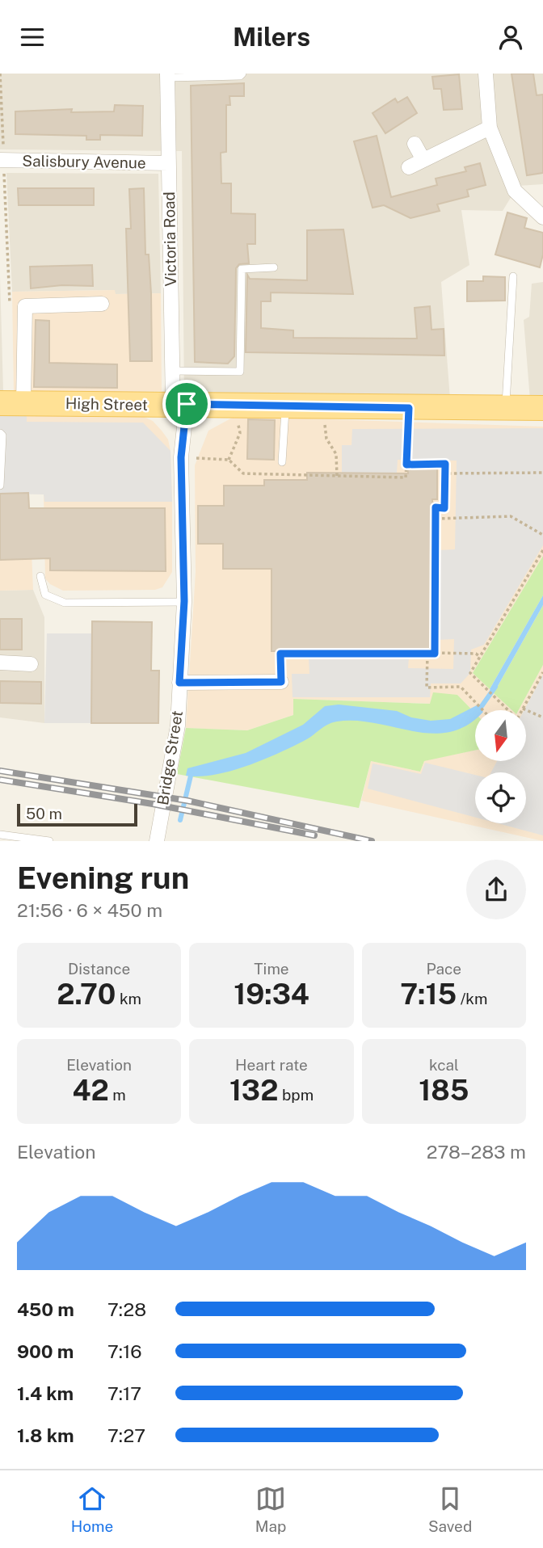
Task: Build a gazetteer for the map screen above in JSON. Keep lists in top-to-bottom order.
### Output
{
  "streets": {
    "main road": ["High Street"],
    "street": ["Salisbury Avenue", "Victoria Road", "Bridge Street"]
  },
  "crossings": [
    ["Salisbury Avenue", "Victoria Road"],
    ["Victoria Road", "High Street"],
    ["Victoria Road", "Bridge Street"],
    ["High Street", "Bridge Street"]
  ],
  "scale_bar": "50 m",
  "north": "bottom",
  "page": {
    "header": "Milers",
    "scale": "50 m",
    "heading": ["Evening run", "21:56 · 6 × 450 m"],
    "stats": [
      ["Distance", "2.70 km"],
      ["Time", "19:34"],
      ["Pace", "7:15 /km"],
      ["Elevation", "42 m"],
      ["Heart rate", "132 bpm"],
      ["kcal", "185"]
    ],
    "chart": ["Elevation", "278–283 m"],
    "list": [
      {
        "name": "450 m",
        "note": "7:28"
      },
      {
        "name": "900 m",
        "note": "7:16"
      },
      {
        "name": "1.4 km",
        "note": "7:17"
      },
      {
        "name": "1.8 km",
        "note": "7:27"
      }
    ],
    "tabs": ["Home", "Map", "Saved"]
  }
}
